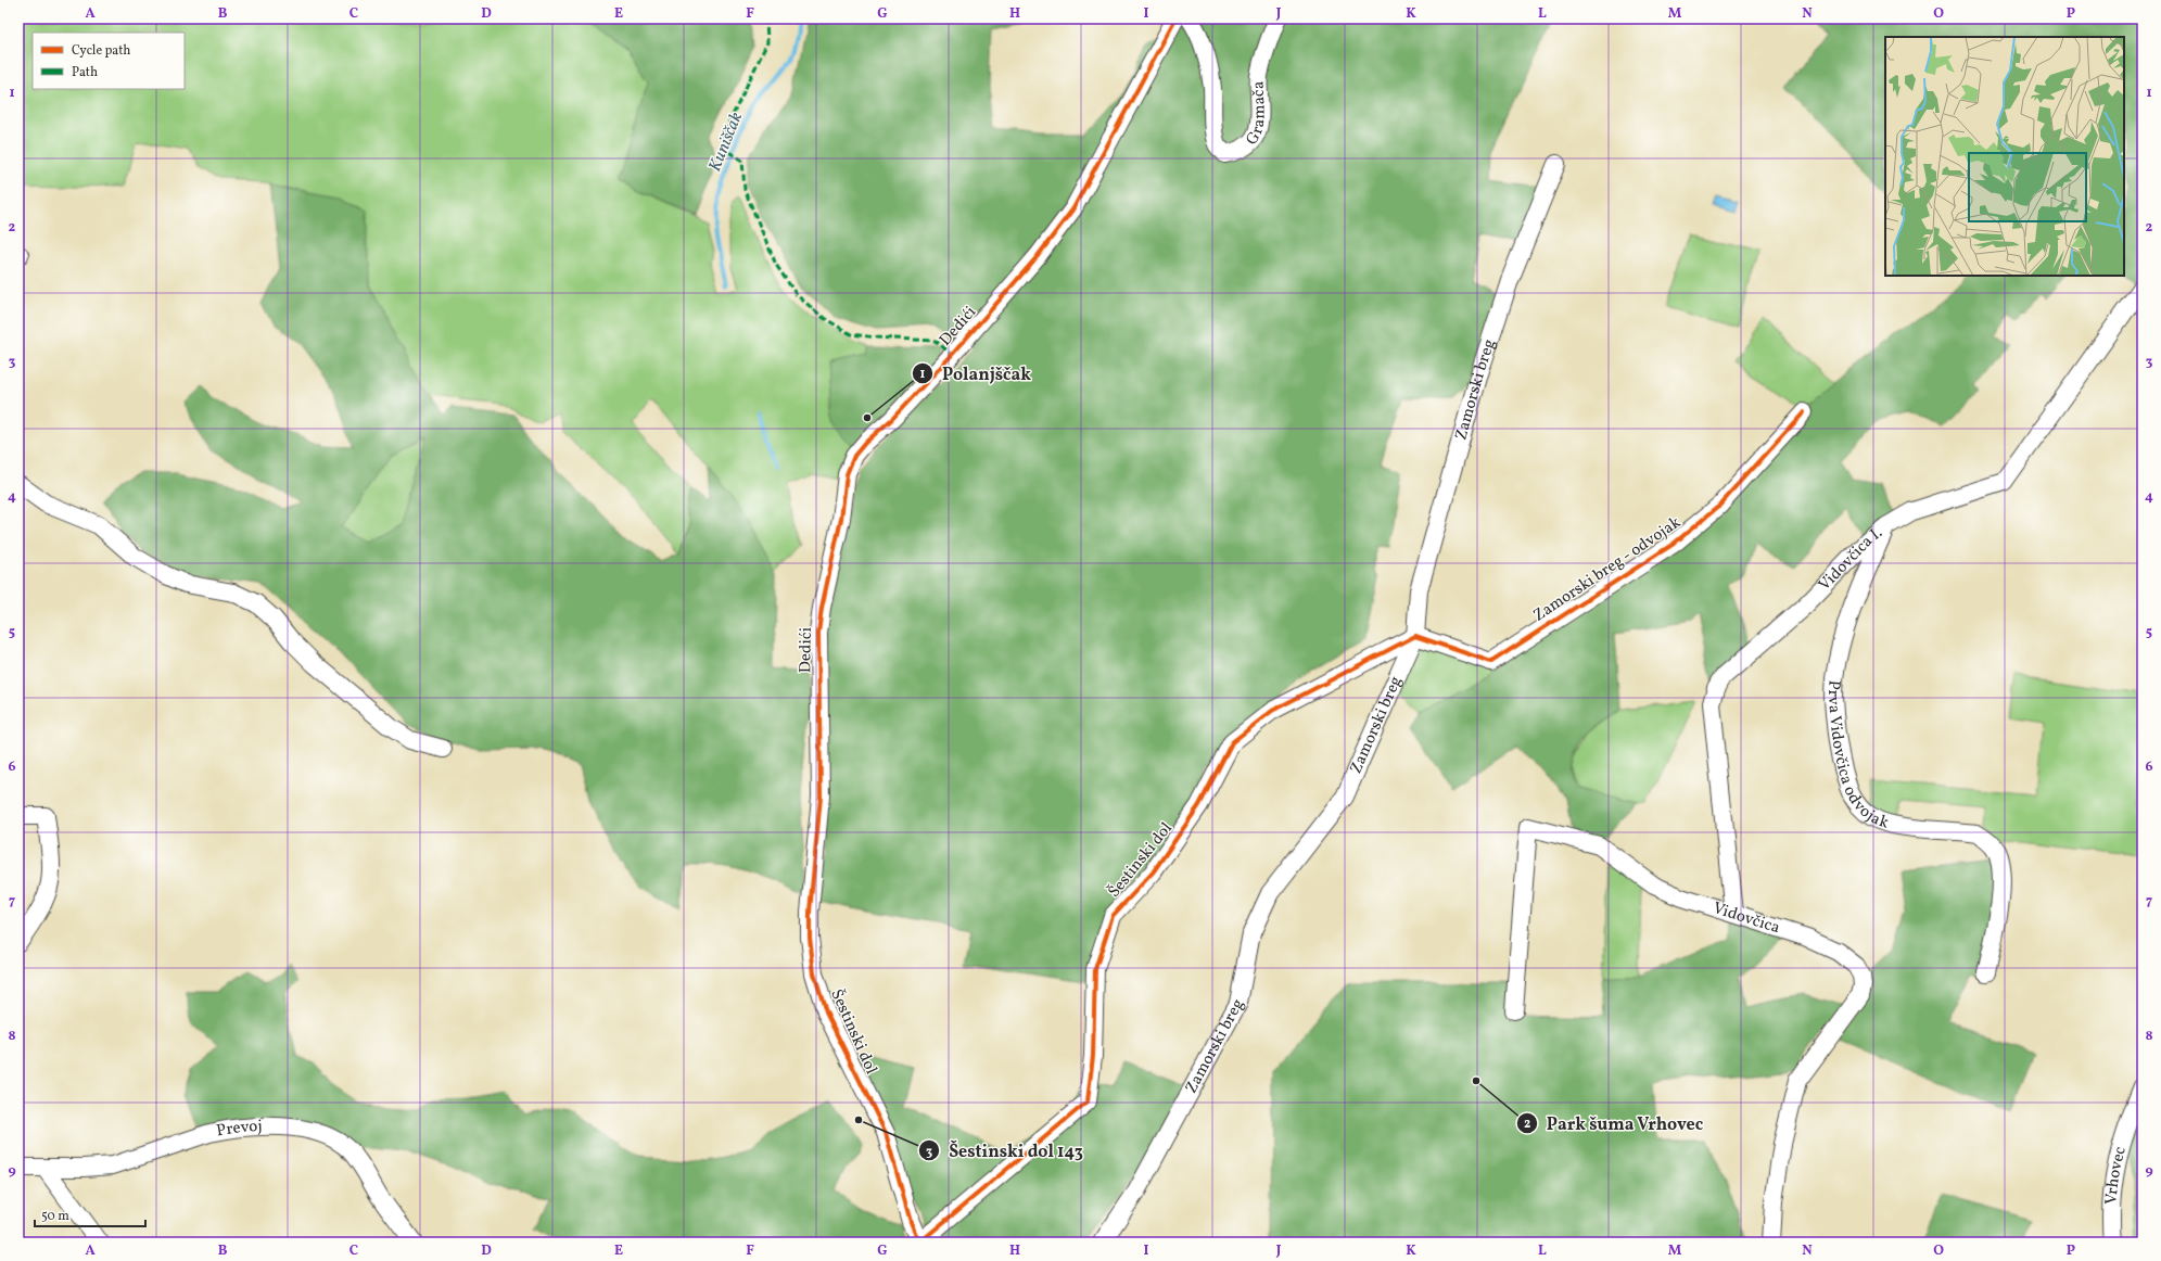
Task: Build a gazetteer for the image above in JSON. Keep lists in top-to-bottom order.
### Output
{
  "streets": {
    "street": [
      "Gramača",
      "Dedići",
      "Zamorski breg",
      "Vidovčica I.",
      "Zamorski breg - odvojak",
      "Prva Vidovčica odvojak",
      "Šestinski dol",
      "Vidovčica",
      "Prevoj",
      "Vrhovec"
    ]
  },
  "crossings": [
    ["Dedići", "Šestinski dol"],
    ["Zamorski breg", "Zamorski breg - odvojak"],
    ["Zamorski breg", "Šestinski dol"],
    ["Vidovčica I.", "Prva Vidovčica odvojak"],
    ["Vidovčica I.", "Vidovčica"],
    ["Zamorski breg - odvojak", "Šestinski dol"]
  ],
  "water": ["Kuniščak"],
  "places": ["Polanjščak", "Park šuma Vrhovec", "Šestinski dol 143"],
  "legend": ["Cycle path", "Path"],
  "scale_bar": "50 m",
  "grid": {
    "columns": [
      "A",
      "B",
      "C",
      "D",
      "E",
      "F",
      "G",
      "H",
      "I",
      "J",
      "K",
      "L",
      "M",
      "N",
      "O",
      "P"
    ],
    "rows": [
      "1",
      "2",
      "3",
      "4",
      "5",
      "6",
      "7",
      "8",
      "9"
    ]
  }
}
